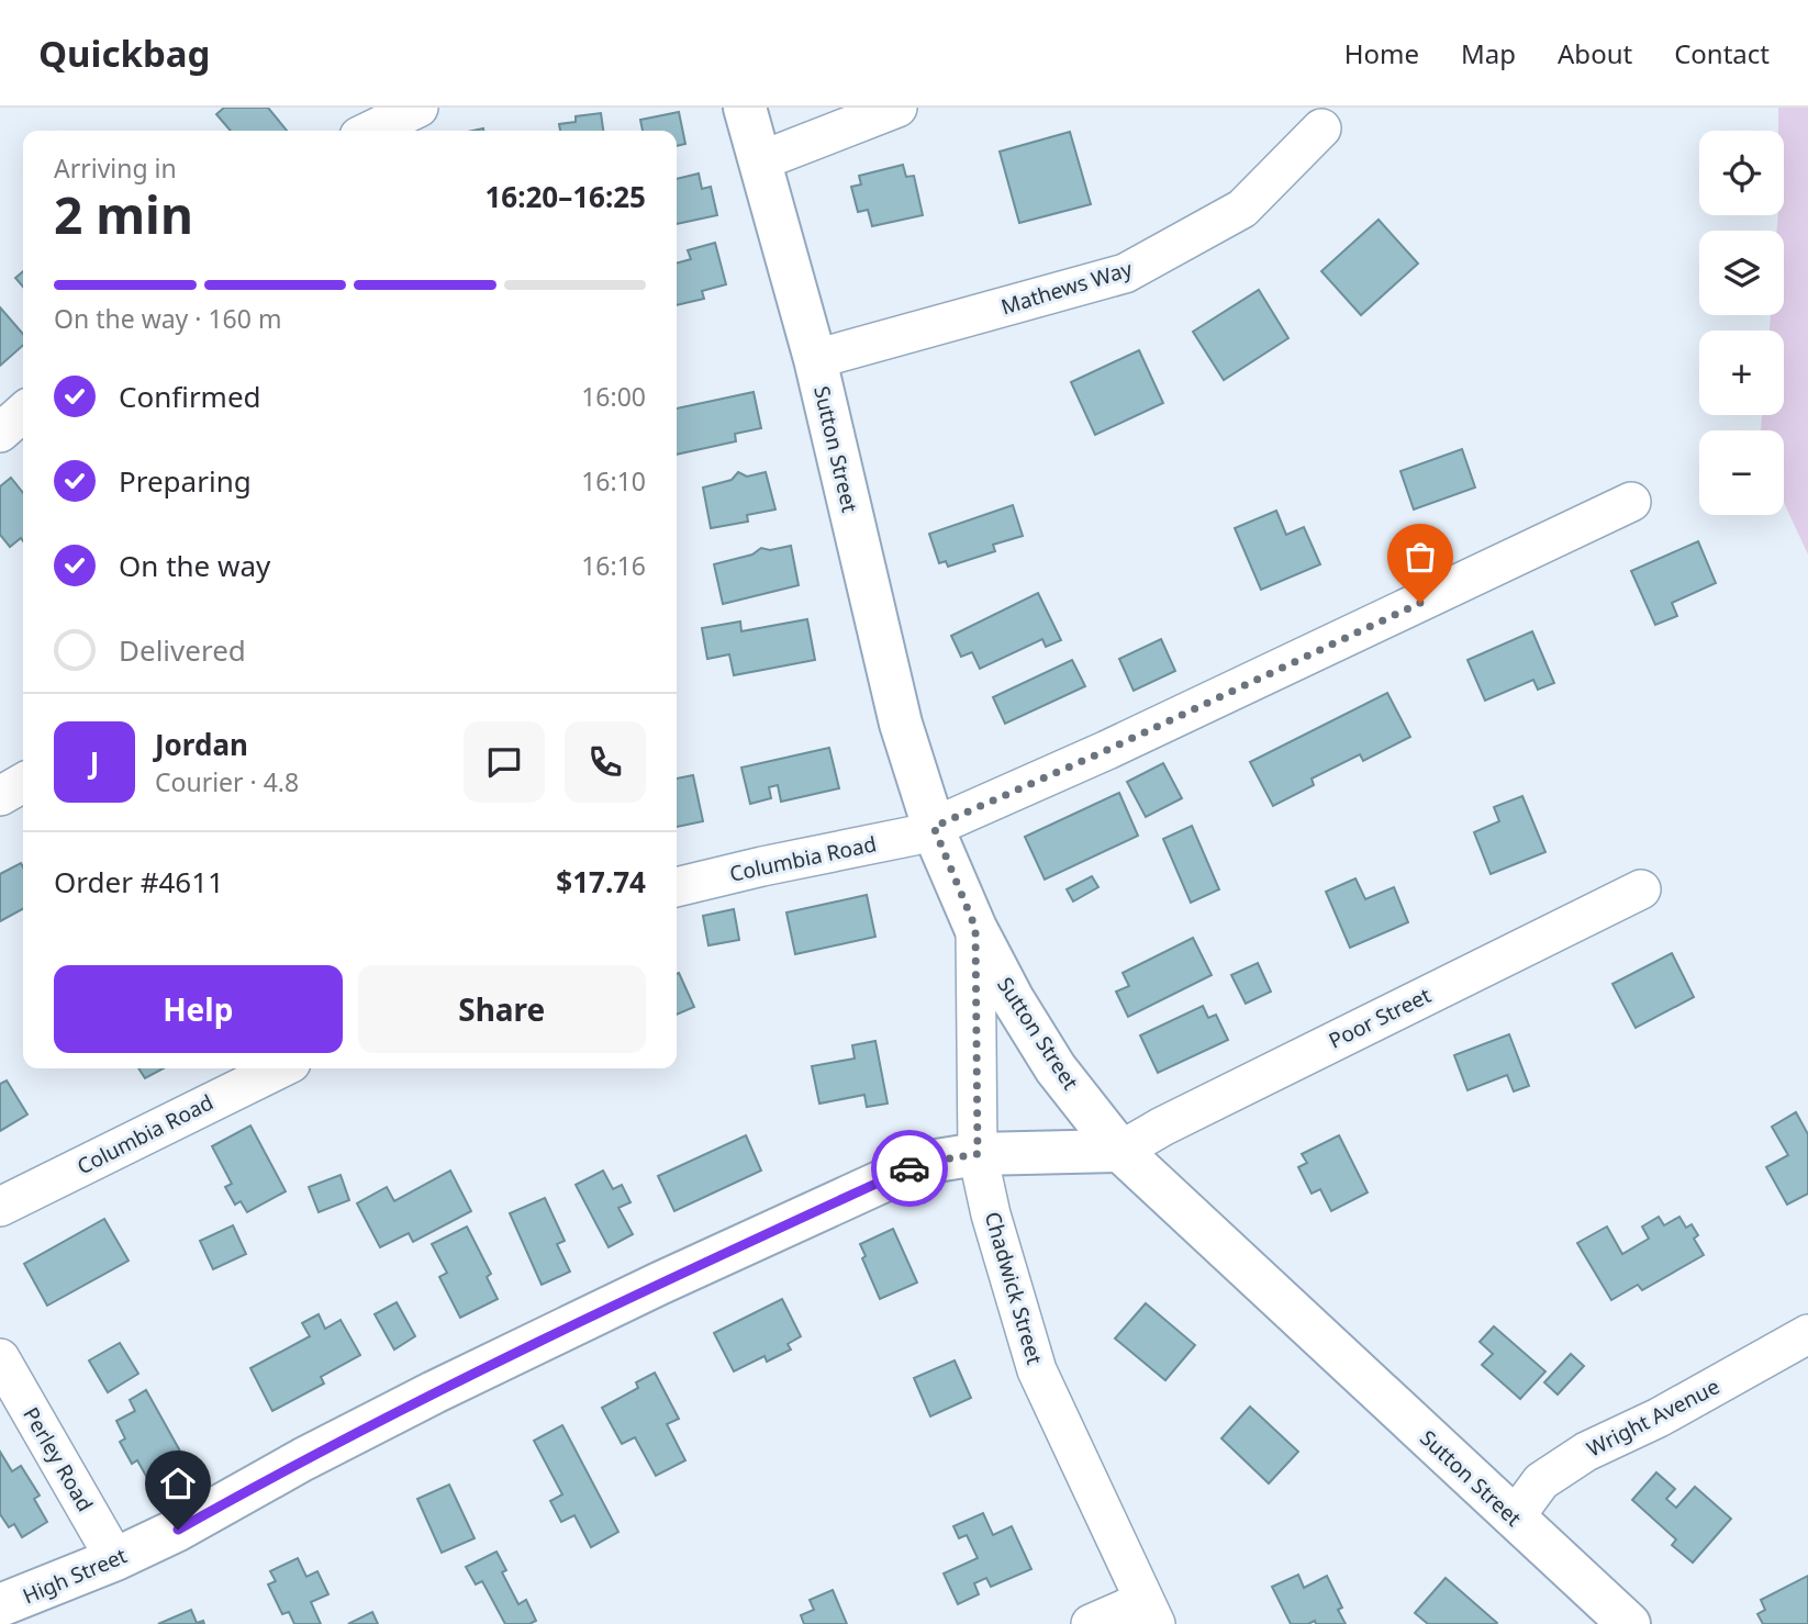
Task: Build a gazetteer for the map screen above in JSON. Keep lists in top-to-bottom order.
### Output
{
  "streets": {
    "main road": ["Sutton Street", "High Street"],
    "street": [
      "Mathews Way",
      "Columbia Road",
      "Poor Street",
      "Chadwick Street",
      "Wright Avenue",
      "Perley Road"
    ]
  },
  "crossings": [
    ["Mathews Way", "Sutton Street"],
    ["Sutton Street", "Columbia Road"],
    ["Sutton Street", "Poor Street"],
    ["Sutton Street", "Chadwick Street"],
    ["Sutton Street", "Wright Avenue"],
    ["Sutton Street", "High Street"],
    ["Poor Street", "High Street"],
    ["Chadwick Street", "High Street"],
    ["Perley Road", "High Street"]
  ],
  "page": {
    "header": "Quickbag",
    "nav": [
      "Home",
      "Map",
      "About",
      "Contact"
    ],
    "map_buttons": ["+", "−"],
    "heading": ["2 min", "Arriving in", "16:20–16:25"],
    "panel": [
      "Jordan",
      "Courier · 4.8",
      "Order #4611",
      "$17.74"
    ],
    "bar": "On the way · 160 m",
    "list": [
      ["Confirmed", "16:00"],
      ["Preparing", "16:10"],
      ["On the way", "16:16"],
      "Delivered"
    ],
    "round": "J",
    "buttons": ["Help", "Share"]
  }
}
